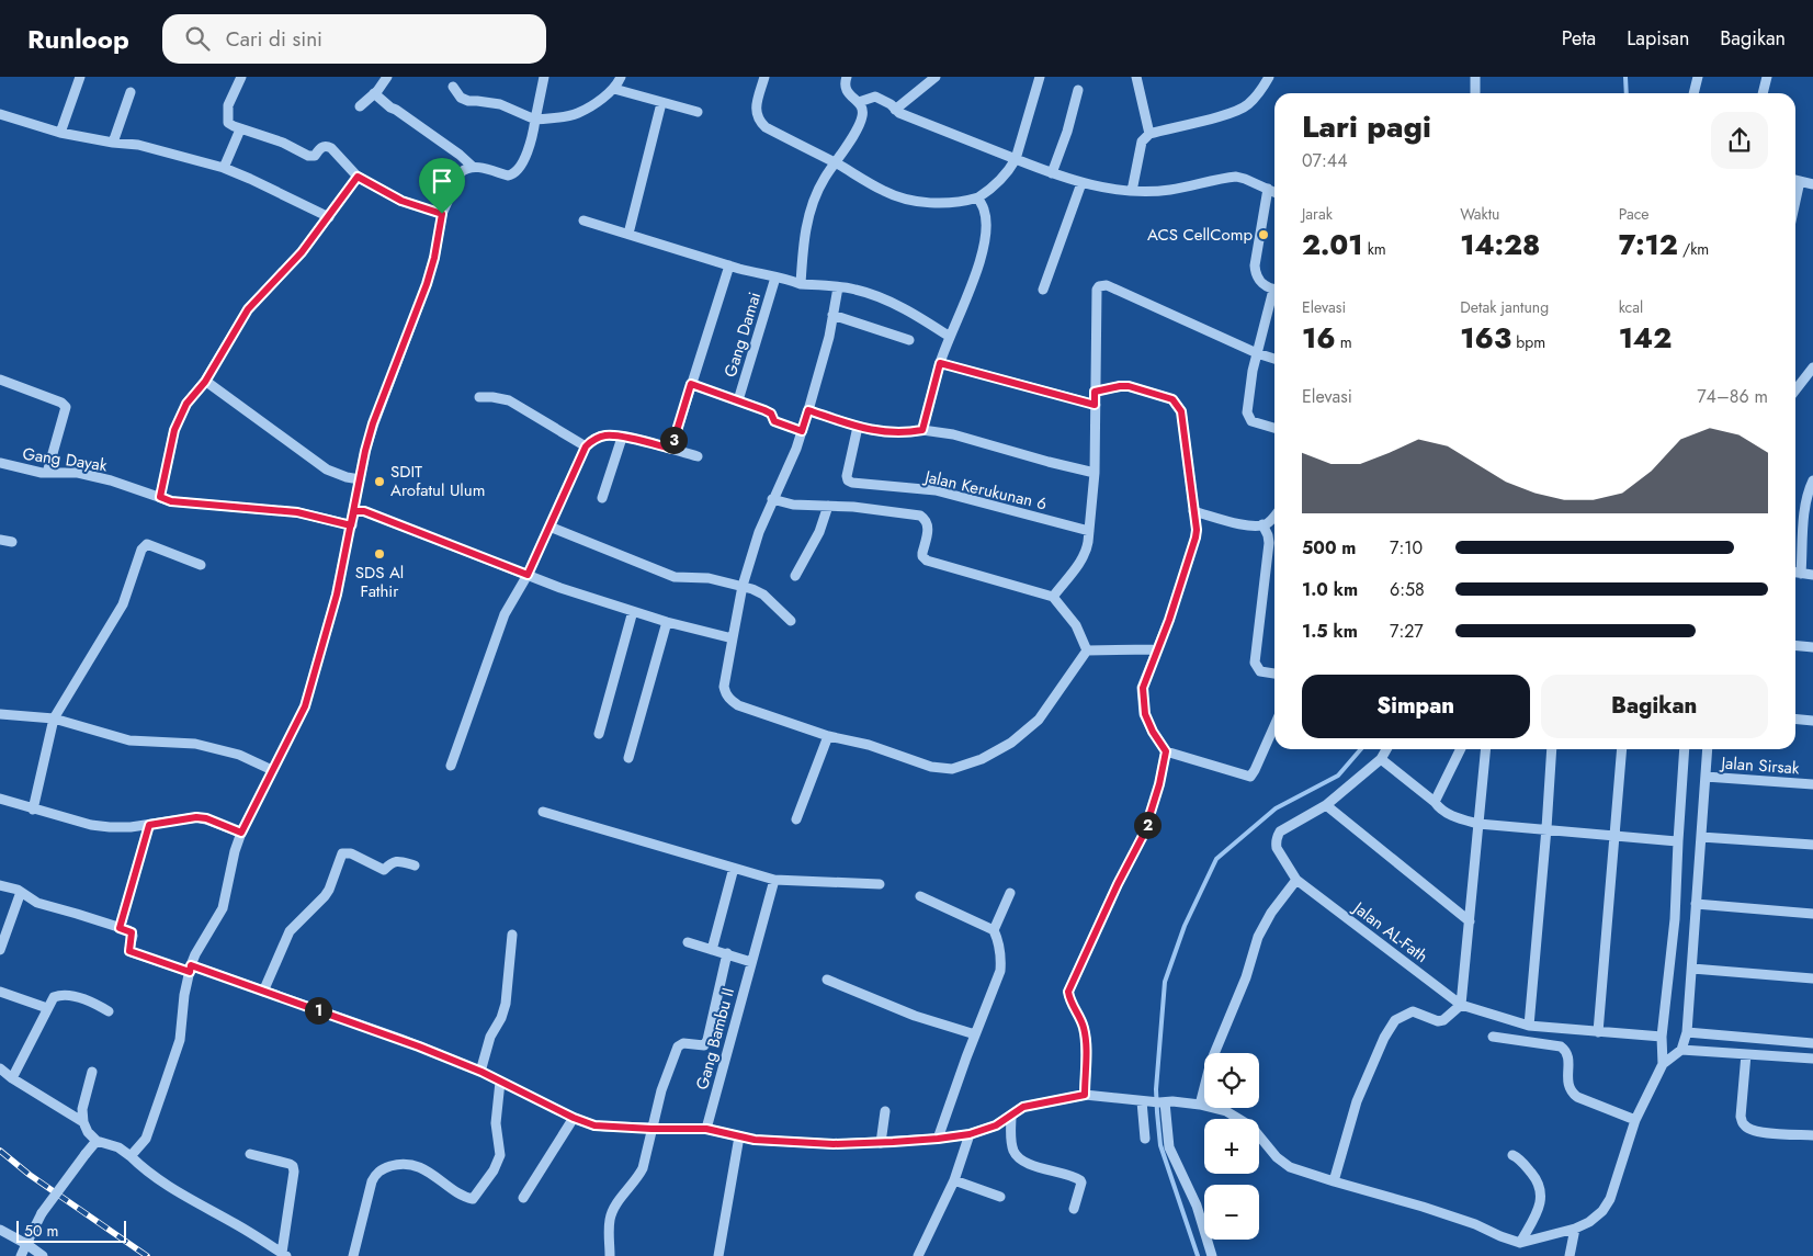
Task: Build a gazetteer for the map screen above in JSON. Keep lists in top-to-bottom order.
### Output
{
  "streets": {
    "street": [
      "Gang Damai",
      "Gang Dayak",
      "Jalan Kerukunan 6",
      "Jalan Sirsak",
      "Jalan AL-Fath",
      "Gang Bambu II"
    ]
  },
  "places": ["ACS CellComp", "SDIT Arofatul Ulum", "SDS Al Fathir"],
  "scale_bar": "50 m",
  "page": {
    "header": "Runloop",
    "search": "Cari di sini",
    "nav": ["Peta", "Lapisan", "Bagikan"],
    "heading": ["Lari pagi", "07:44"],
    "stats": [
      ["Jarak", "2.01 km"],
      ["Waktu", "14:28"],
      ["Pace", "7:12 /km"],
      ["Elevasi", "16 m"],
      ["Detak jantung", "163 bpm"],
      ["kcal", "142"]
    ],
    "chart": ["Elevasi", "74–86 m"],
    "pins": ["3", "2", "1"],
    "list": [
      {
        "name": "500 m",
        "note": "7:10"
      },
      {
        "name": "1.0 km",
        "note": "6:58"
      },
      {
        "name": "1.5 km",
        "note": "7:27"
      }
    ],
    "buttons": ["Simpan", "Bagikan"],
    "map_buttons": ["+", "−"],
    "scale": "50 m"
  }
}
